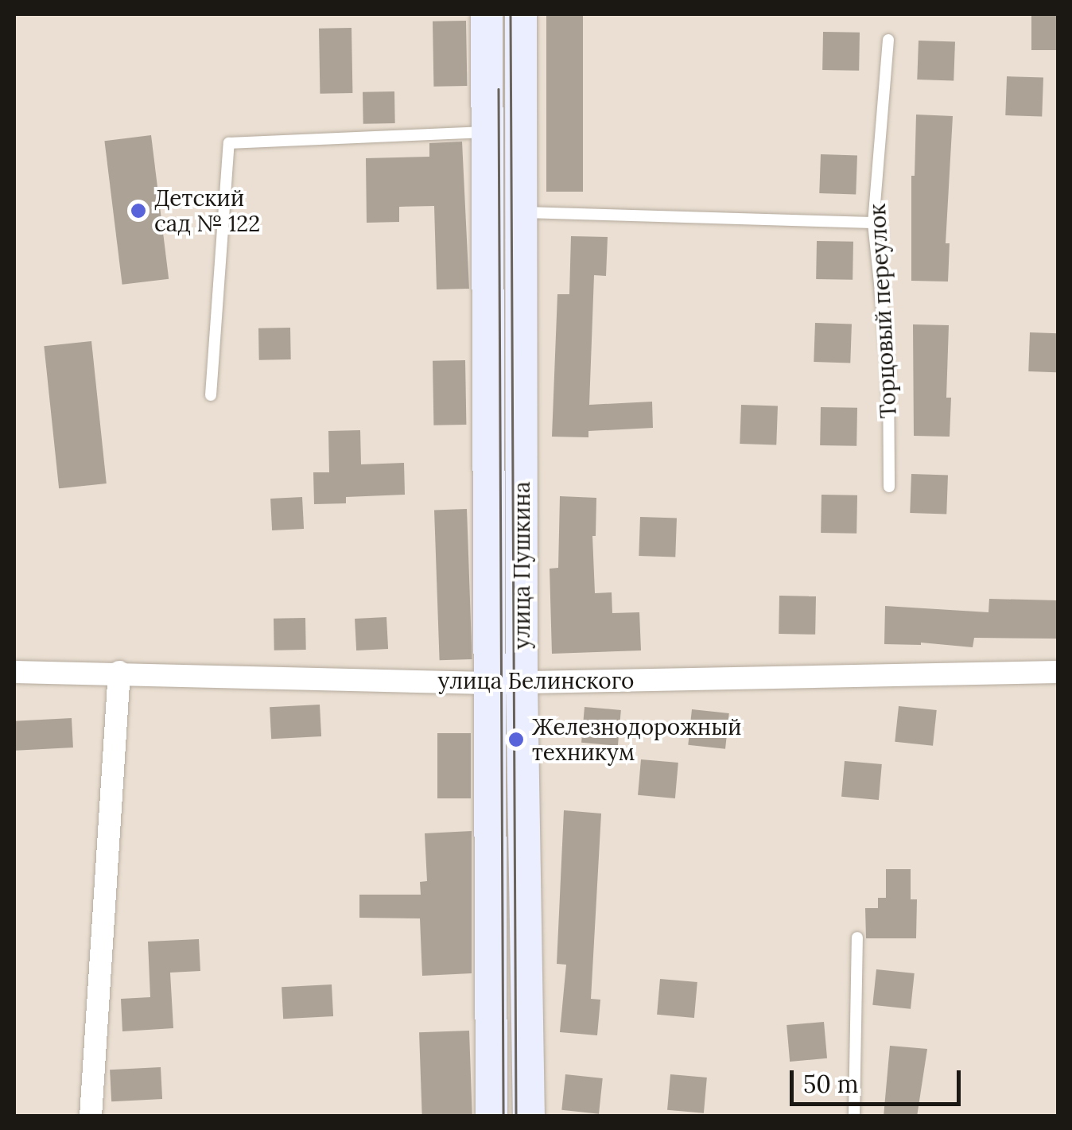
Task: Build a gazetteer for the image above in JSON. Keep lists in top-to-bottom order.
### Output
{
  "streets": {
    "main road": ["улица Пушкина"],
    "street": ["улица Белинского"],
    "lane": ["Торцовый переулок"]
  },
  "crossings": [
    ["улица Пушкина", "улица Белинского"]
  ],
  "places": ["Детский сад № 122", "Железнодорожный техникум"],
  "scale_bar": "50 m"
}
